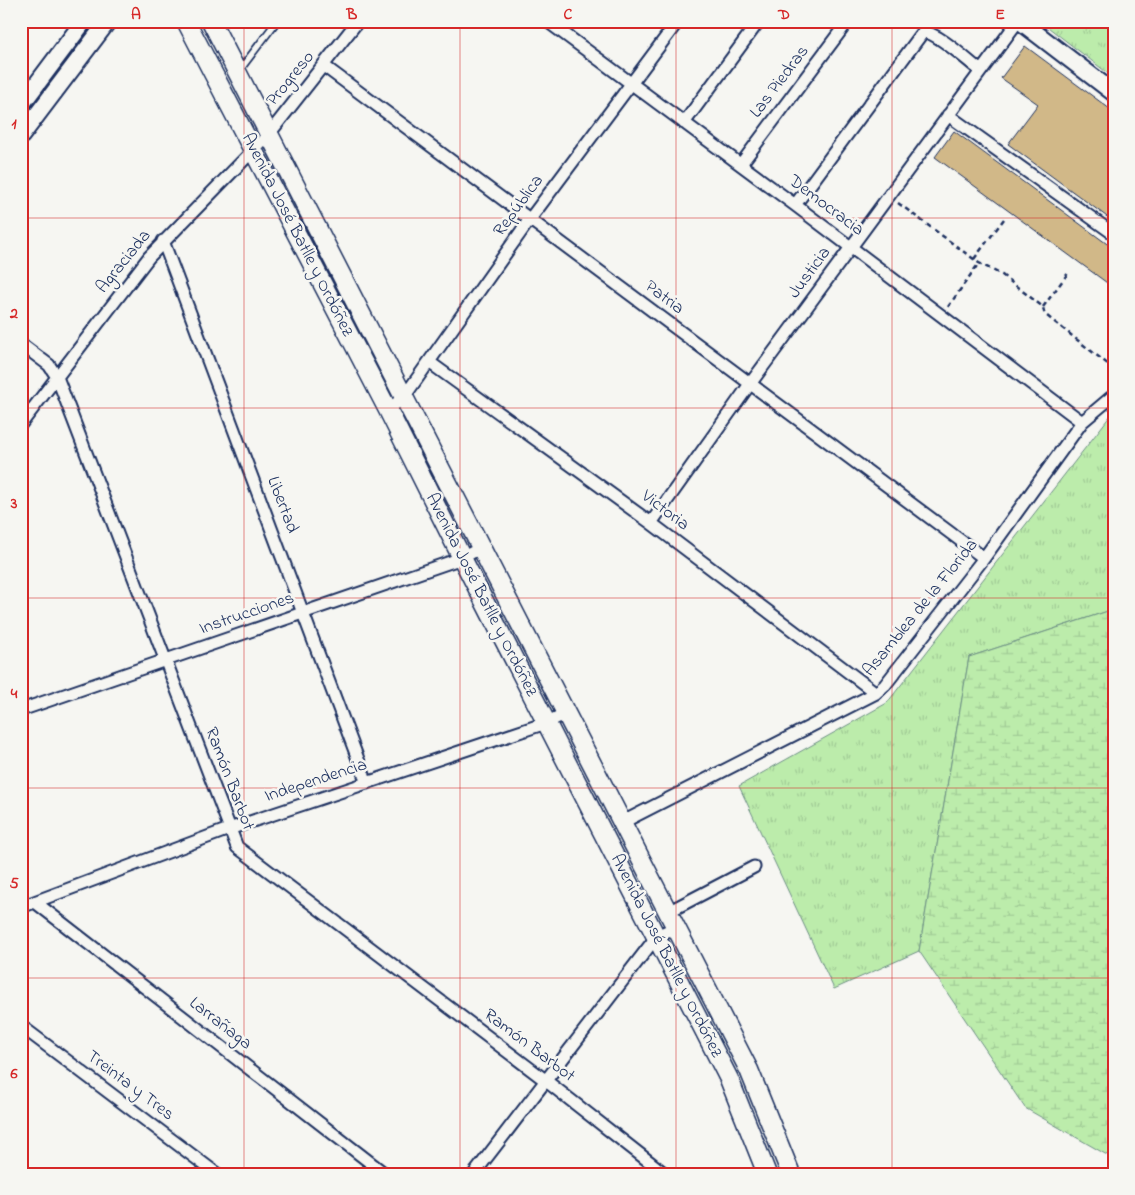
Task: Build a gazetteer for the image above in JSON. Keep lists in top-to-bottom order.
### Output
{
  "streets": {
    "main road": ["Avenida José Batlle y Ordóñez"],
    "street": [
      "Progreso",
      "Las Piedras",
      "República",
      "Democracia",
      "Agraciada",
      "Justicia",
      "Patria",
      "Libertad",
      "Victoria",
      "Asamblea de la Florida",
      "Instrucciones",
      "Ramón Barbot",
      "Independencia",
      "Larrañaga",
      "Treinta y Tres"
    ]
  },
  "crossings": [
    ["Progreso", "Avenida José Batlle y Ordóñez"],
    ["Progreso", "Agraciada"],
    ["Progreso", "Patria"],
    ["Las Piedras", "Democracia"],
    ["República", "Democracia"],
    ["República", "Avenida José Batlle y Ordóñez"],
    ["República", "Patria"],
    ["República", "Victoria"],
    ["Democracia", "Justicia"],
    ["Democracia", "Asamblea de la Florida"],
    ["Avenida José Batlle y Ordóñez", "Agraciada"],
    ["Avenida José Batlle y Ordóñez", "Asamblea de la Florida"],
    ["Avenida José Batlle y Ordóñez", "Instrucciones"],
    ["Avenida José Batlle y Ordóñez", "Independencia"],
    ["Agraciada", "Libertad"],
    ["Agraciada", "Ramón Barbot"],
    ["Justicia", "Patria"],
    ["Justicia", "Victoria"],
    ["Patria", "Asamblea de la Florida"],
    ["Libertad", "Instrucciones"],
    ["Libertad", "Independencia"],
    ["Victoria", "Asamblea de la Florida"],
    ["Instrucciones", "Ramón Barbot"],
    ["Ramón Barbot", "Independencia"],
    ["Independencia", "Larrañaga"]
  ],
  "grid": {
    "columns": [
      "A",
      "B",
      "C",
      "D",
      "E"
    ],
    "rows": [
      "1",
      "2",
      "3",
      "4",
      "5",
      "6"
    ]
  }
}
